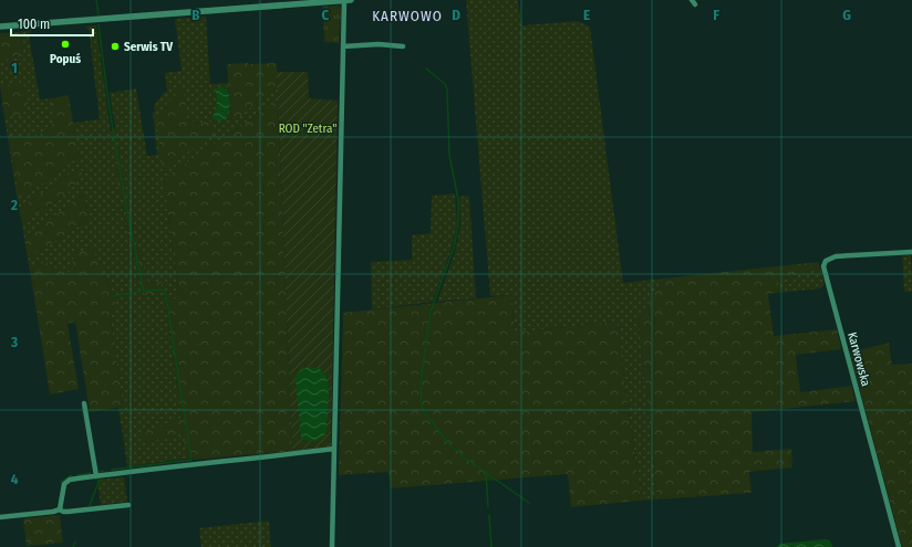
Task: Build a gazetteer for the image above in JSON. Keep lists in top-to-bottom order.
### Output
{
  "streets": {
    "street": ["Karwowska"]
  },
  "districts": ["KARWOWO"],
  "parks": ["ROD \"Zetra\""],
  "places": ["Popuś", "Serwis TV"],
  "scale_bar": "100 m",
  "grid": {
    "columns": [
      "B",
      "C",
      "D",
      "E",
      "F",
      "G"
    ],
    "rows": [
      "1",
      "2",
      "3",
      "4"
    ]
  }
}
